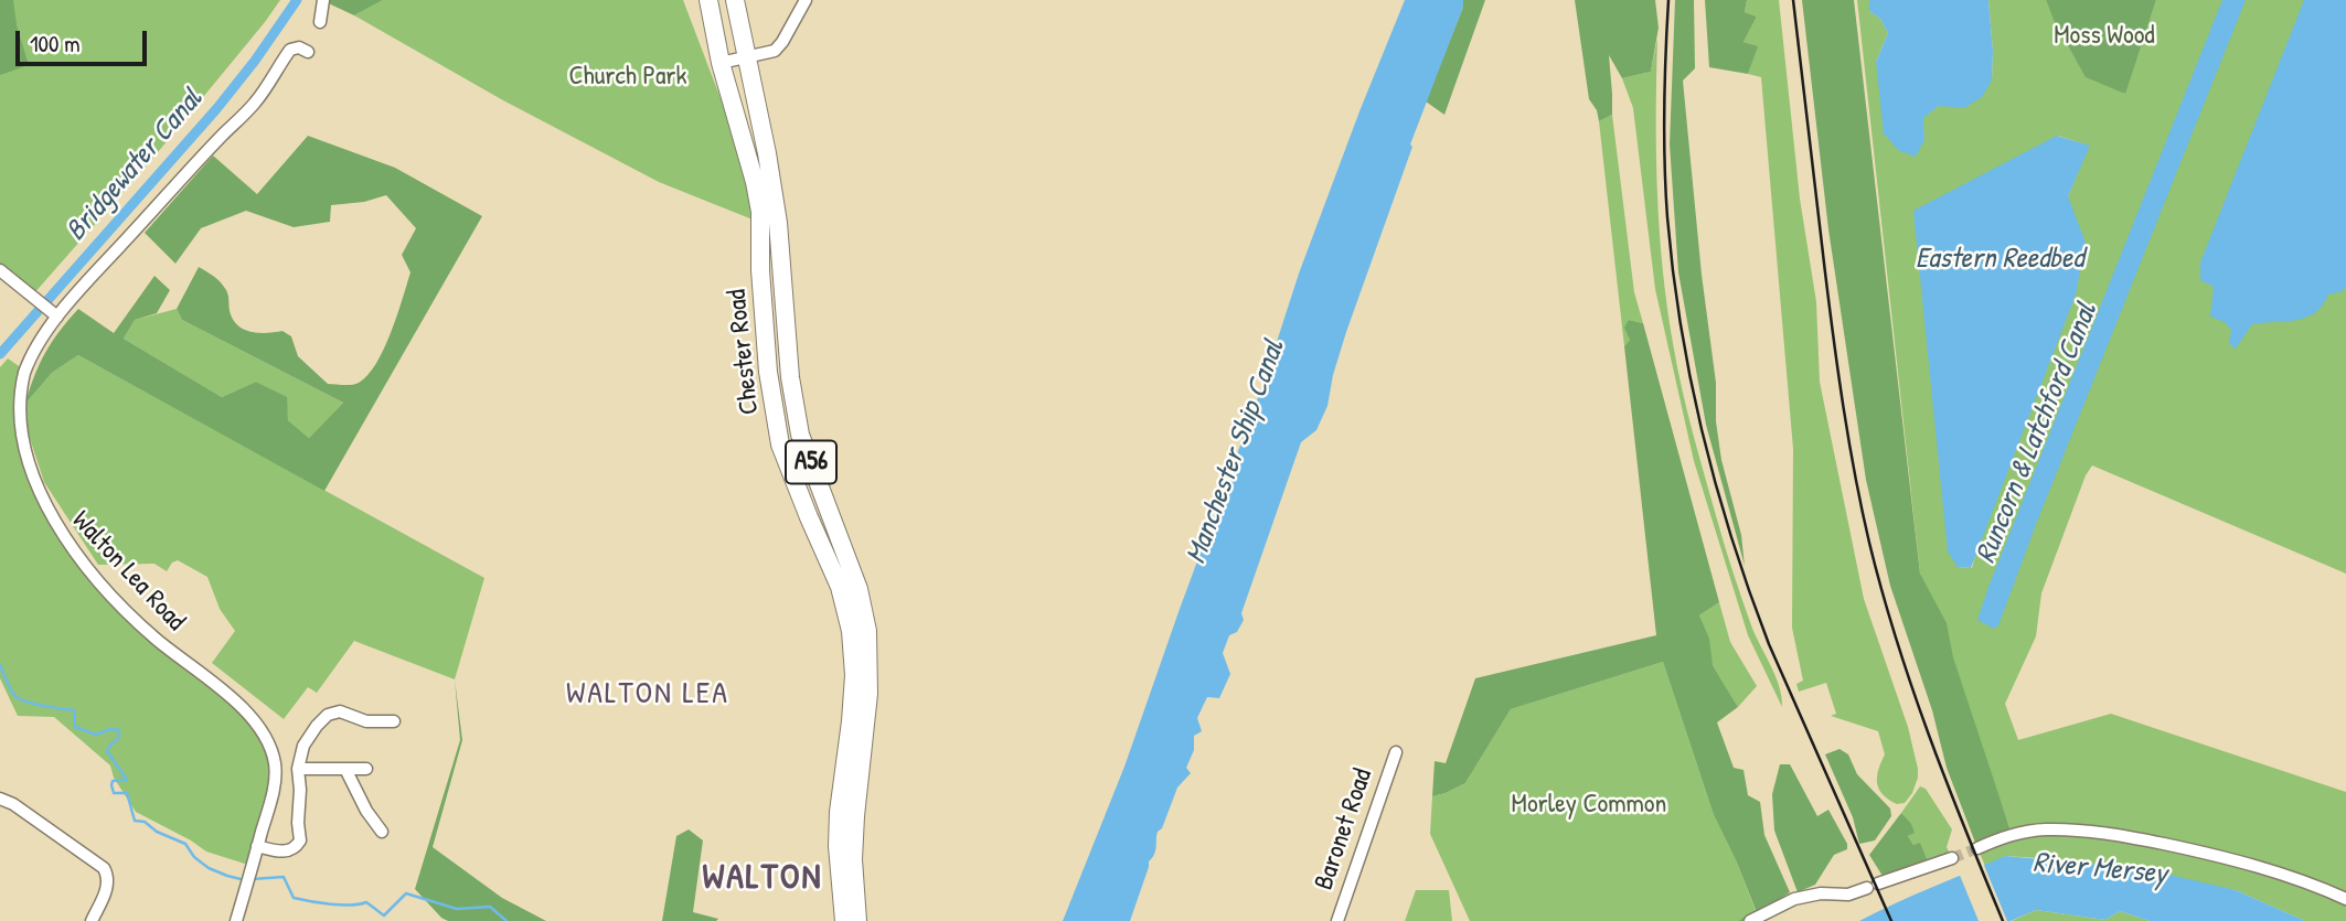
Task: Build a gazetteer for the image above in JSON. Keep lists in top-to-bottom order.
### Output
{
  "streets": {
    "highway": ["Chester Road", "A56"],
    "street": ["Walton Lea Road", "Baronet Road"]
  },
  "districts": ["WALTON LEA", "WALTON"],
  "water": [
    "Bridgewater Canal",
    "Eastern Reedbed",
    "Runcorn & Latchford Canal",
    "Manchester Ship Canal",
    "River Mersey"
  ],
  "parks": ["Moss Wood", "Church Park", "Morley Common"],
  "scale_bar": "100 m"
}
